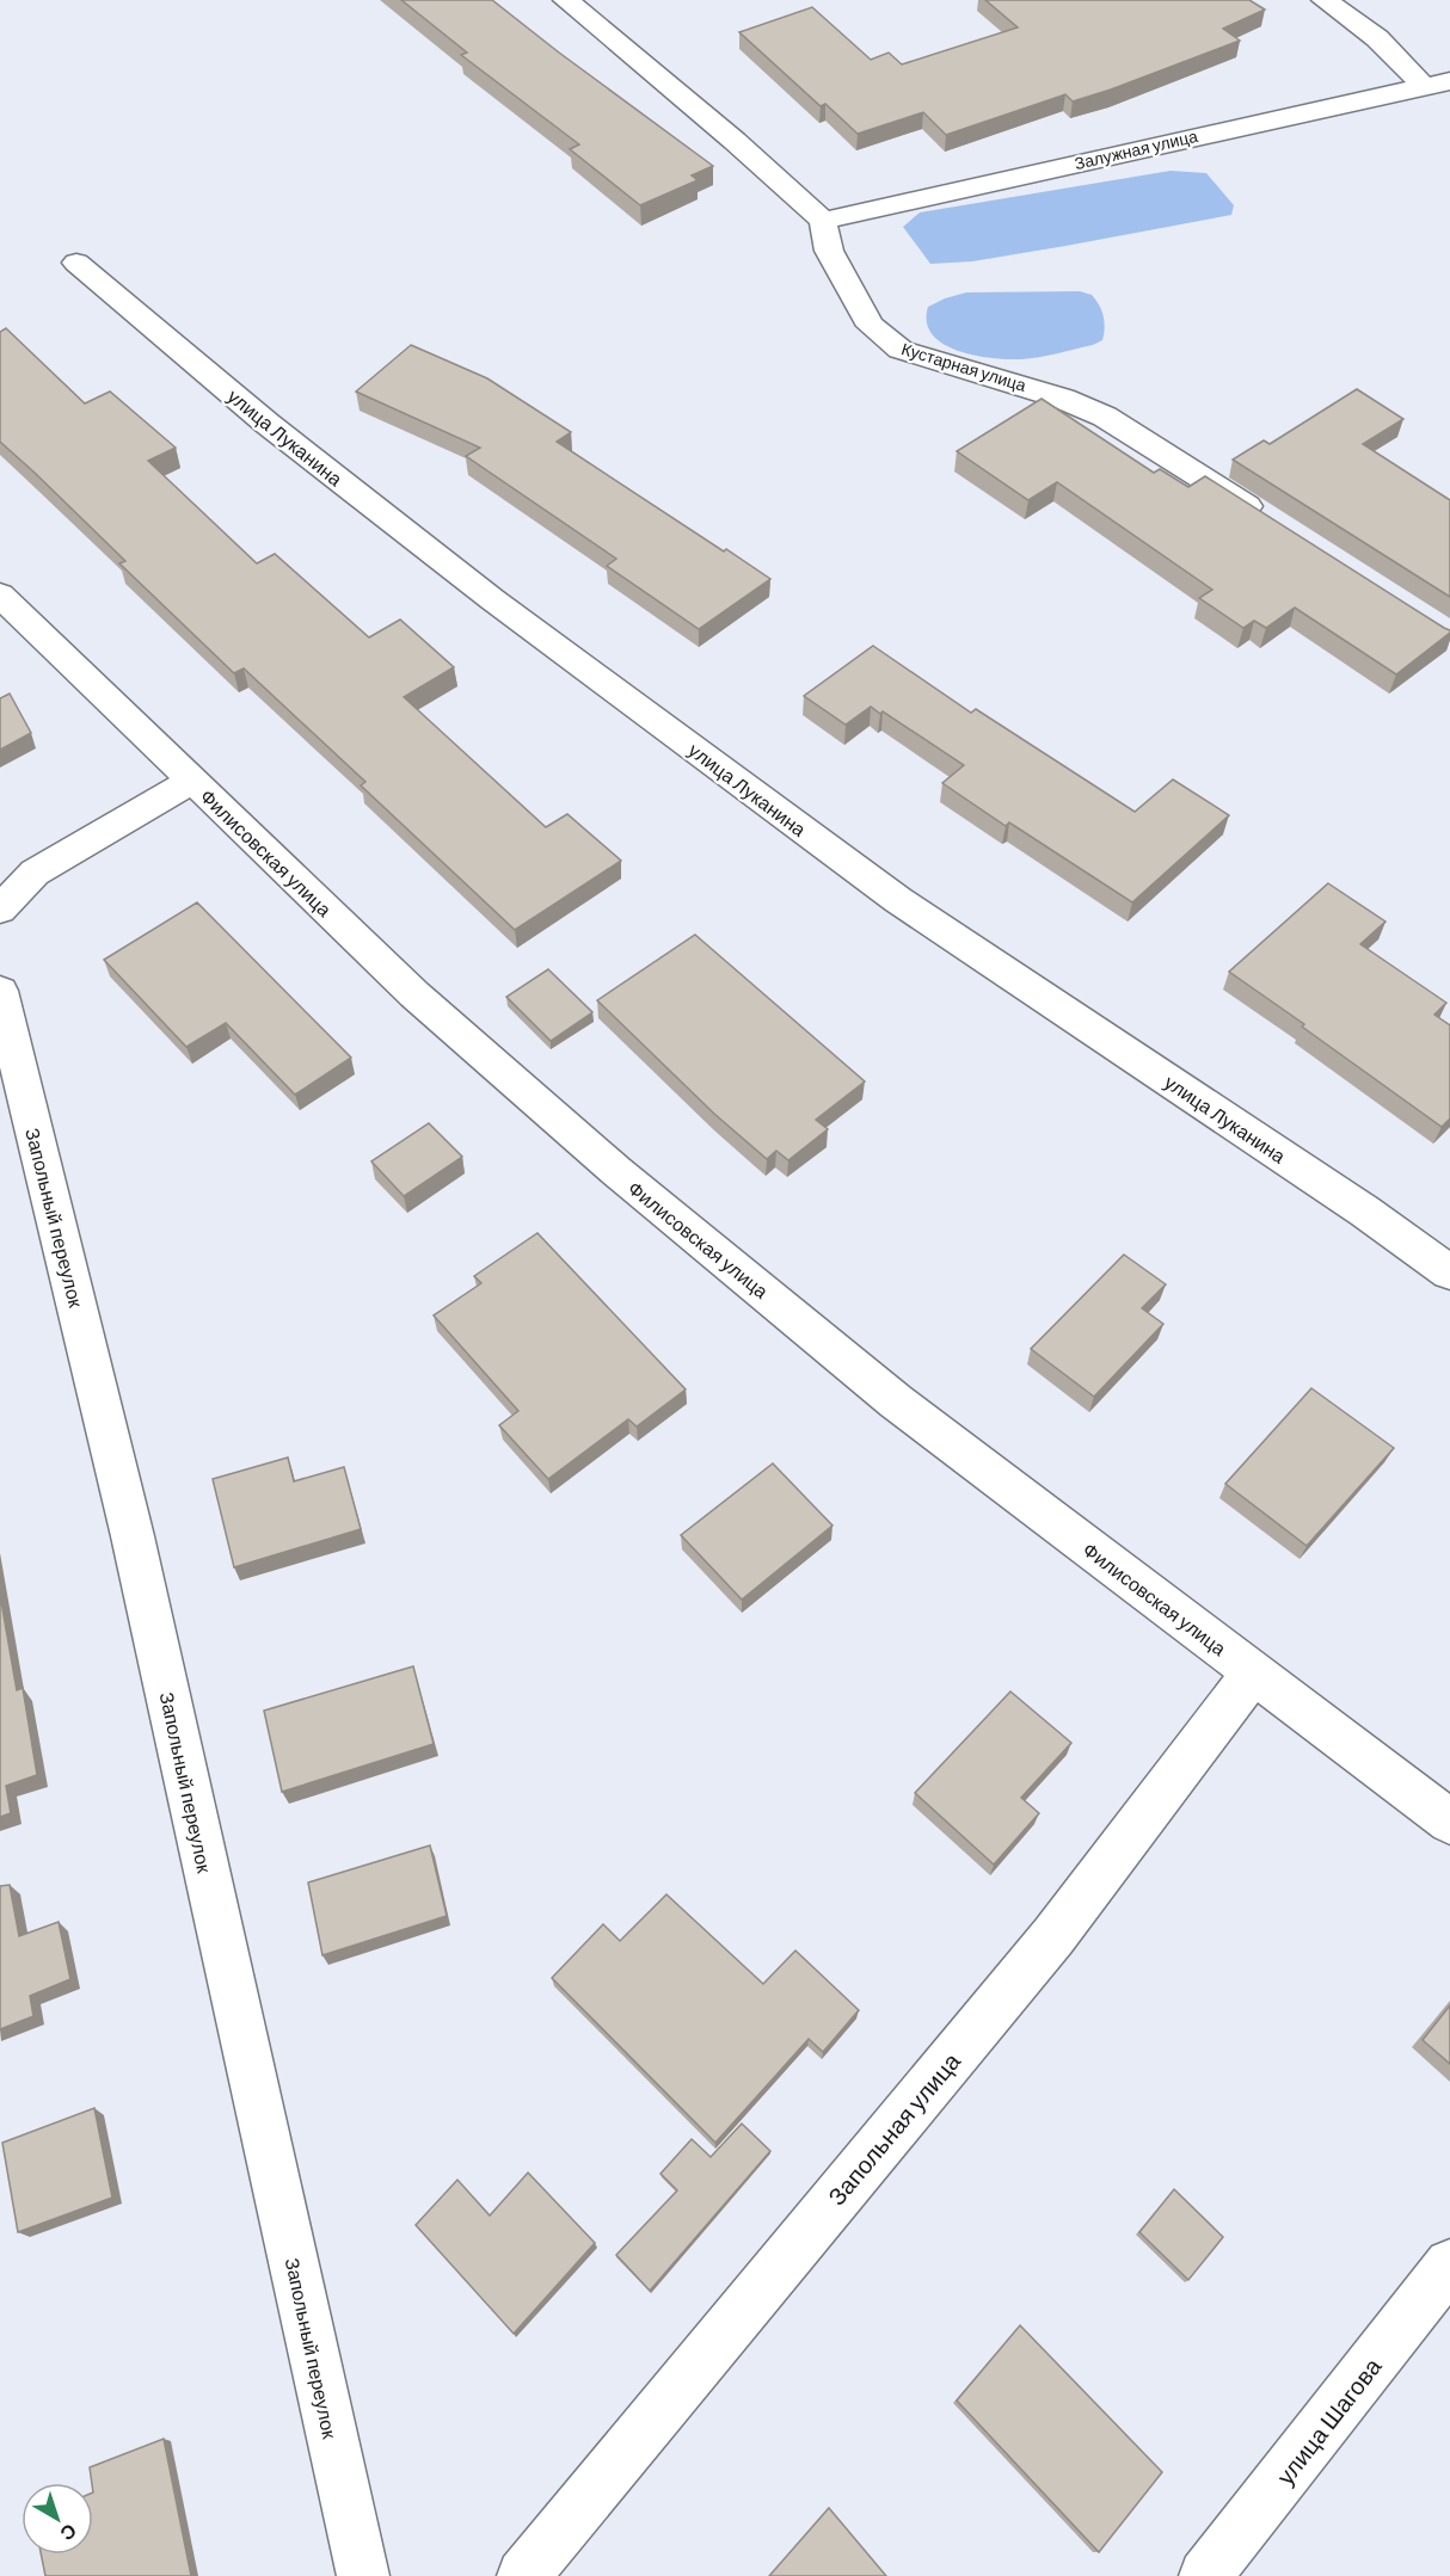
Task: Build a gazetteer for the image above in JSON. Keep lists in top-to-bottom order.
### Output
{
  "streets": {
    "street": [
      "Залужная улица",
      "Кустарная улица",
      "улица Луканина",
      "Филисовская улица",
      "Запольный переулок",
      "Запольная улица",
      "улица Шагова"
    ]
  },
  "crossings": [
    ["Залужная улица", "Кустарная улица"],
    ["Филисовская улица", "Запольная улица"]
  ],
  "north": "bottom right"
}
